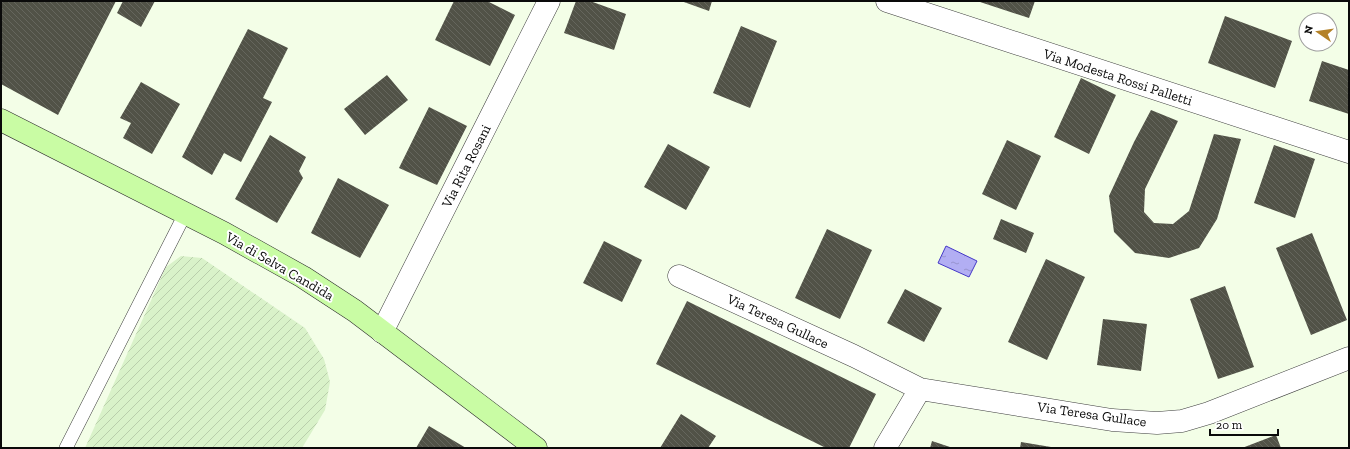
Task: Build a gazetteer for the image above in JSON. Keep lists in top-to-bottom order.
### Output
{
  "streets": {
    "street": [
      "Via Modesta Rossi Palletti",
      "Via Rita Rosani",
      "Via di Selva Candida",
      "Via Teresa Gullace"
    ]
  },
  "crossings": [
    ["Via Rita Rosani", "Via di Selva Candida"]
  ],
  "scale_bar": "20 m",
  "north": "left"
}
